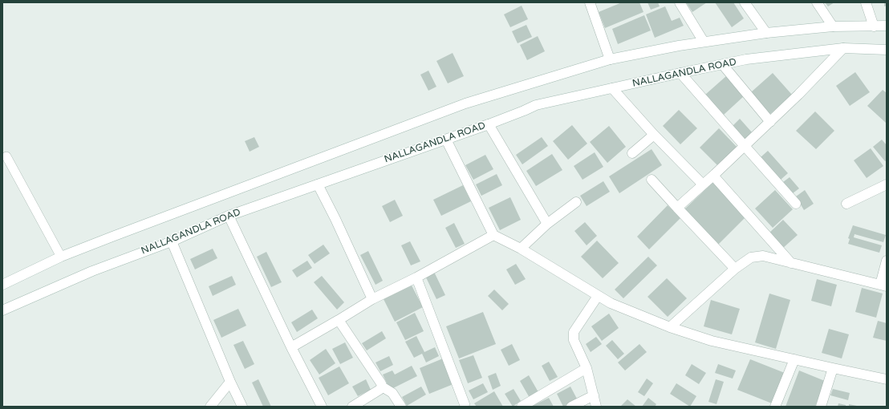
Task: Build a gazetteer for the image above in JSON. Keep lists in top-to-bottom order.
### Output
{
  "streets": {
    "street": ["NALLAGANDLA ROAD"]
  }
}
